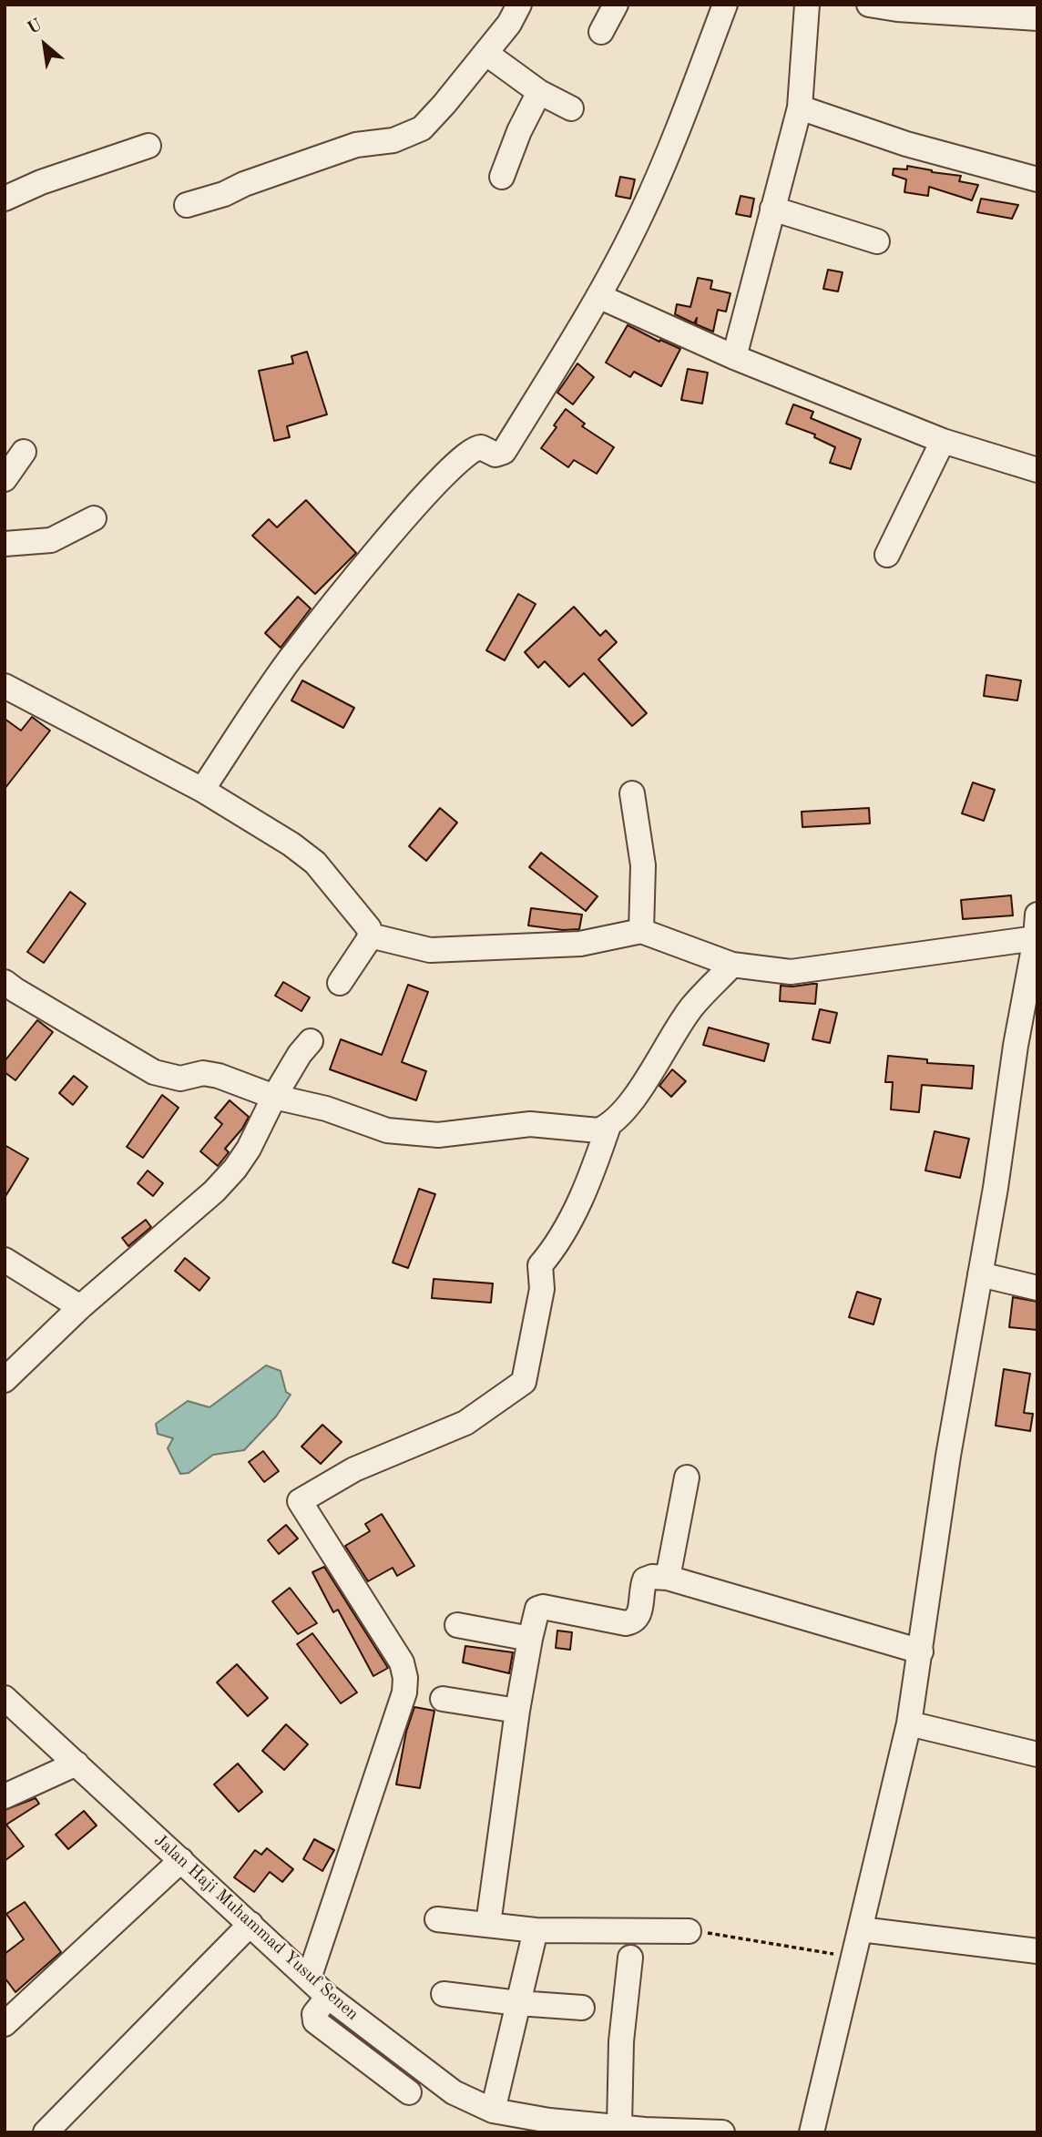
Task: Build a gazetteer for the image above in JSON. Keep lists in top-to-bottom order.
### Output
{
  "streets": {
    "street": ["Jalan Haji Muhammad Yusuf Senen"]
  },
  "north": "top left"
}
